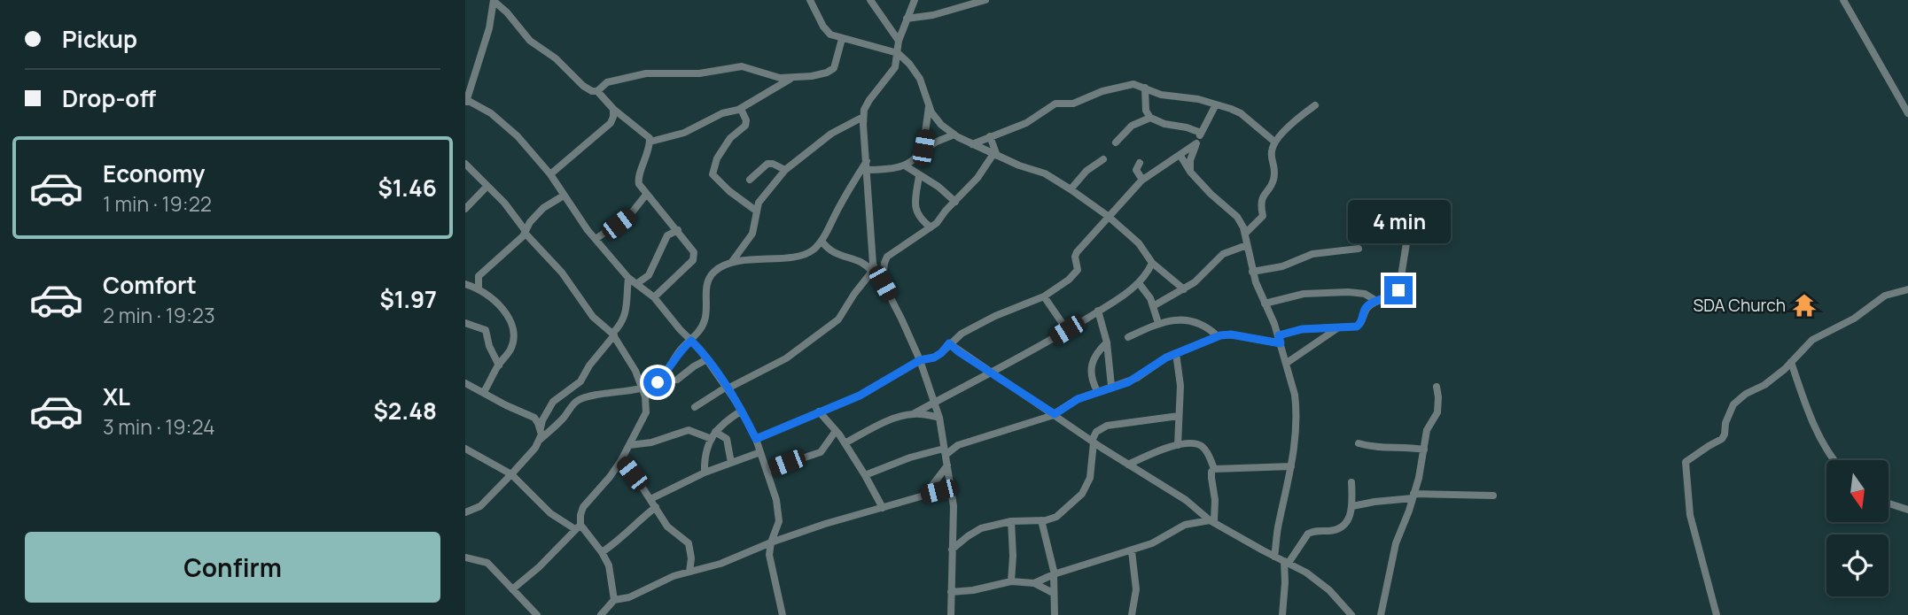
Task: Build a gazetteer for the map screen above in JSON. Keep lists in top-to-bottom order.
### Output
{
  "places": {
    "temple": ["SDA Church"]
  },
  "north": "bottom",
  "page": {
    "banner": ["Pickup", "Drop-off"],
    "list": [
      {
        "name": "Economy",
        "note": "1 min · 19:22",
        "value": "$1.46"
      },
      {
        "name": "Comfort",
        "note": "2 min · 19:23",
        "value": "$1.97"
      },
      {
        "name": "XL",
        "note": "3 min · 19:24",
        "value": "$2.48"
      }
    ],
    "bubble": "4 min",
    "buttons": "Confirm"
  }
}
